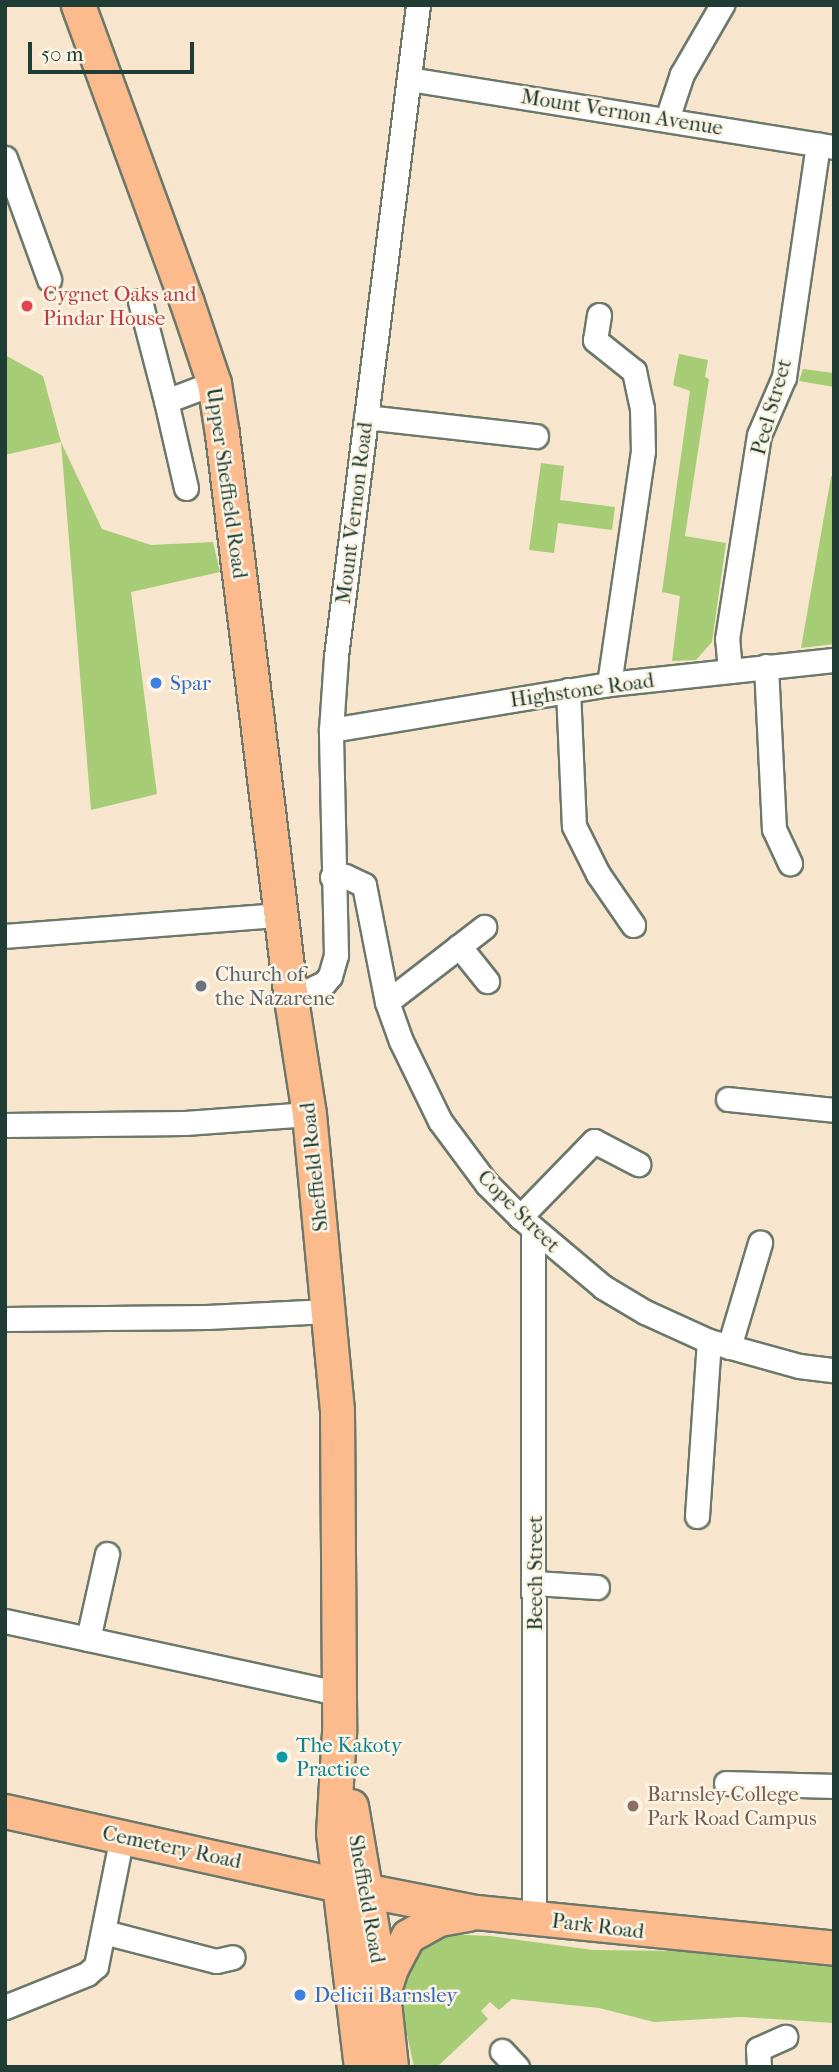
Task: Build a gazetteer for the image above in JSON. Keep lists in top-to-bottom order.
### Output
{
  "streets": {
    "highway": [
      "Upper Sheffield Road",
      "Sheffield Road",
      "Cemetery Road",
      "Park Road"
    ],
    "street": [
      "Mount Vernon Avenue",
      "Peel Street",
      "Mount Vernon Road",
      "Highstone Road",
      "Cope Street",
      "Beech Street"
    ]
  },
  "crossings": [
    ["Mount Vernon Avenue", "Peel Street"],
    ["Mount Vernon Avenue", "Mount Vernon Road"],
    ["Peel Street", "Highstone Road"],
    ["Upper Sheffield Road", "Sheffield Road"],
    ["Mount Vernon Road", "Highstone Road"],
    ["Mount Vernon Road", "Sheffield Road"],
    ["Mount Vernon Road", "Cope Street"],
    ["Sheffield Road", "Cemetery Road"],
    ["Sheffield Road", "Park Road"],
    ["Cope Street", "Beech Street"],
    ["Beech Street", "Park Road"],
    ["Cemetery Road", "Park Road"]
  ],
  "places": [
    "Cygnet Oaks and Pindar House",
    "Spar",
    "Church of the Nazarene",
    "The Kakoty Practice",
    "Barnsley College Park Road Campus",
    "Delicii Barnsley"
  ],
  "scale_bar": "50 m"
}
